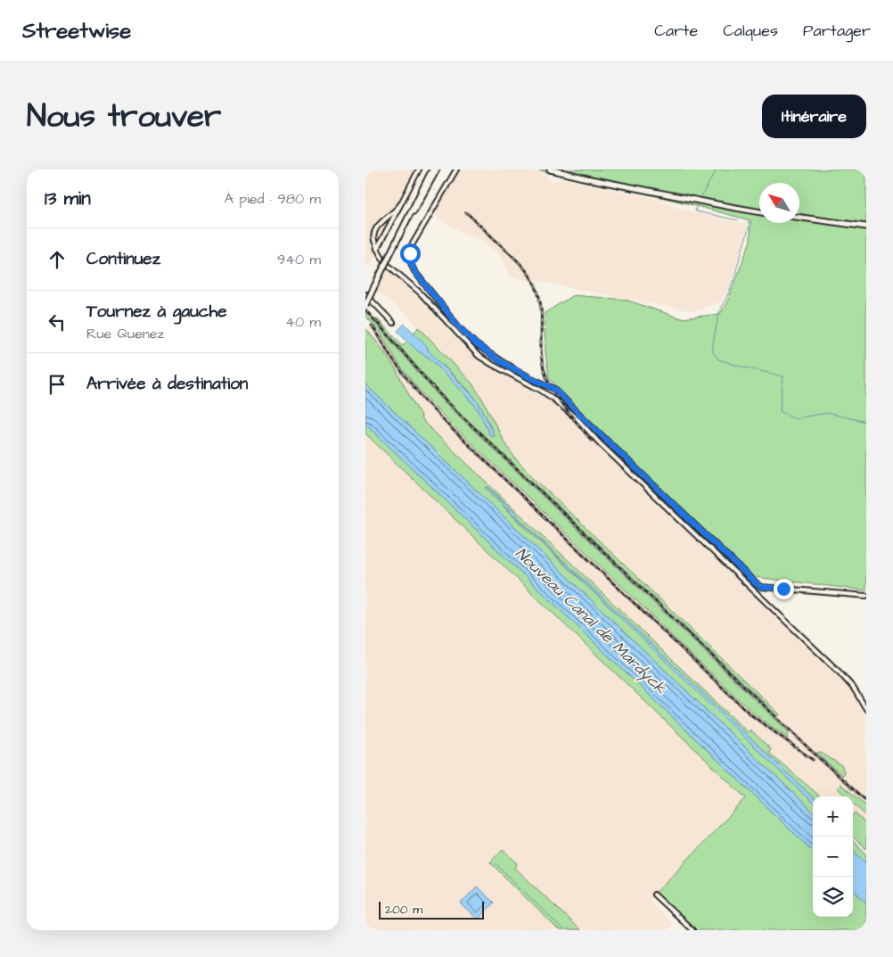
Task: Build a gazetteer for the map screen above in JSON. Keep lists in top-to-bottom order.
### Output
{
  "water": ["Nouveau Canal de Mardyck"],
  "scale_bar": "200 m",
  "north": "top left",
  "page": {
    "header": "Streetwise",
    "nav": ["Carte", "Calques", "Partager"],
    "title": "Nous trouver",
    "buttons": "Itinéraire",
    "heading": ["13 min", "À pied · 980 m"],
    "list": [
      ["Continuez", "940 m"],
      ["Tournez à gauche", "Rue Quenez", "40 m"],
      "Arrivée à destination"
    ],
    "map_buttons": ["+", "−"],
    "scale": "200 m"
  }
}
